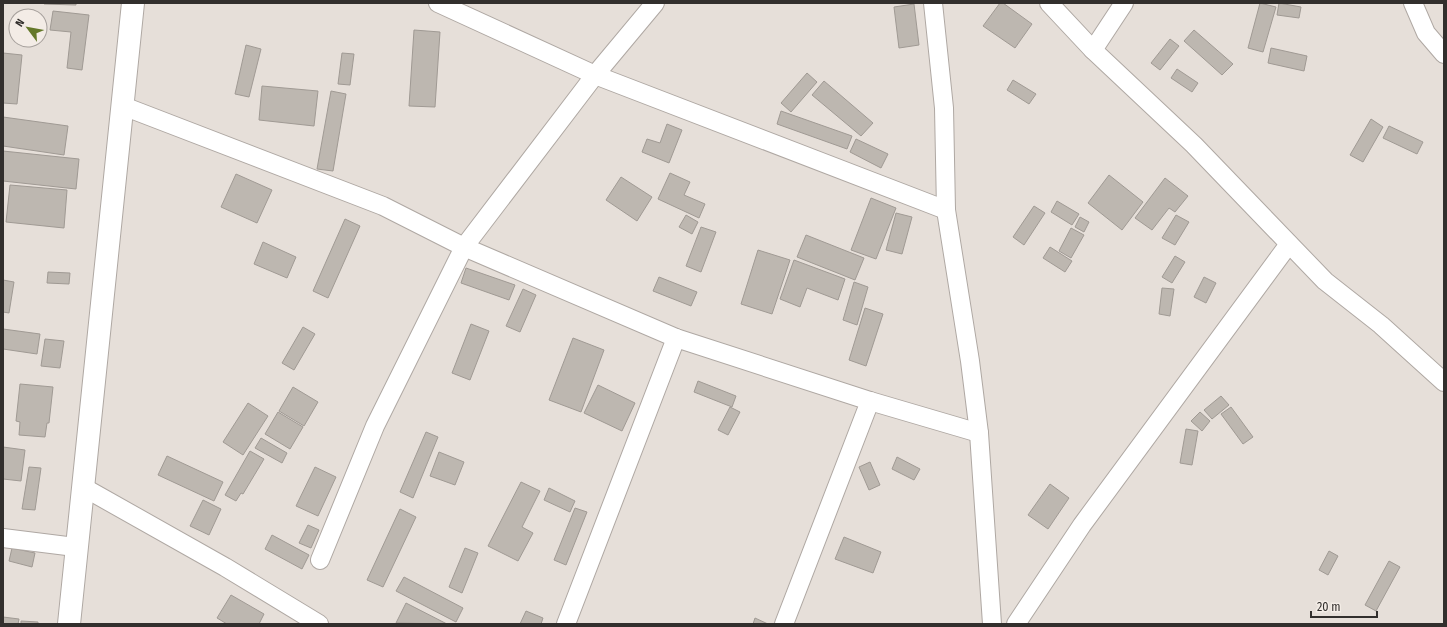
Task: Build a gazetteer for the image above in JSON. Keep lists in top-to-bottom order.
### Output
{
  "scale_bar": "20 m",
  "north": "top left"
}
